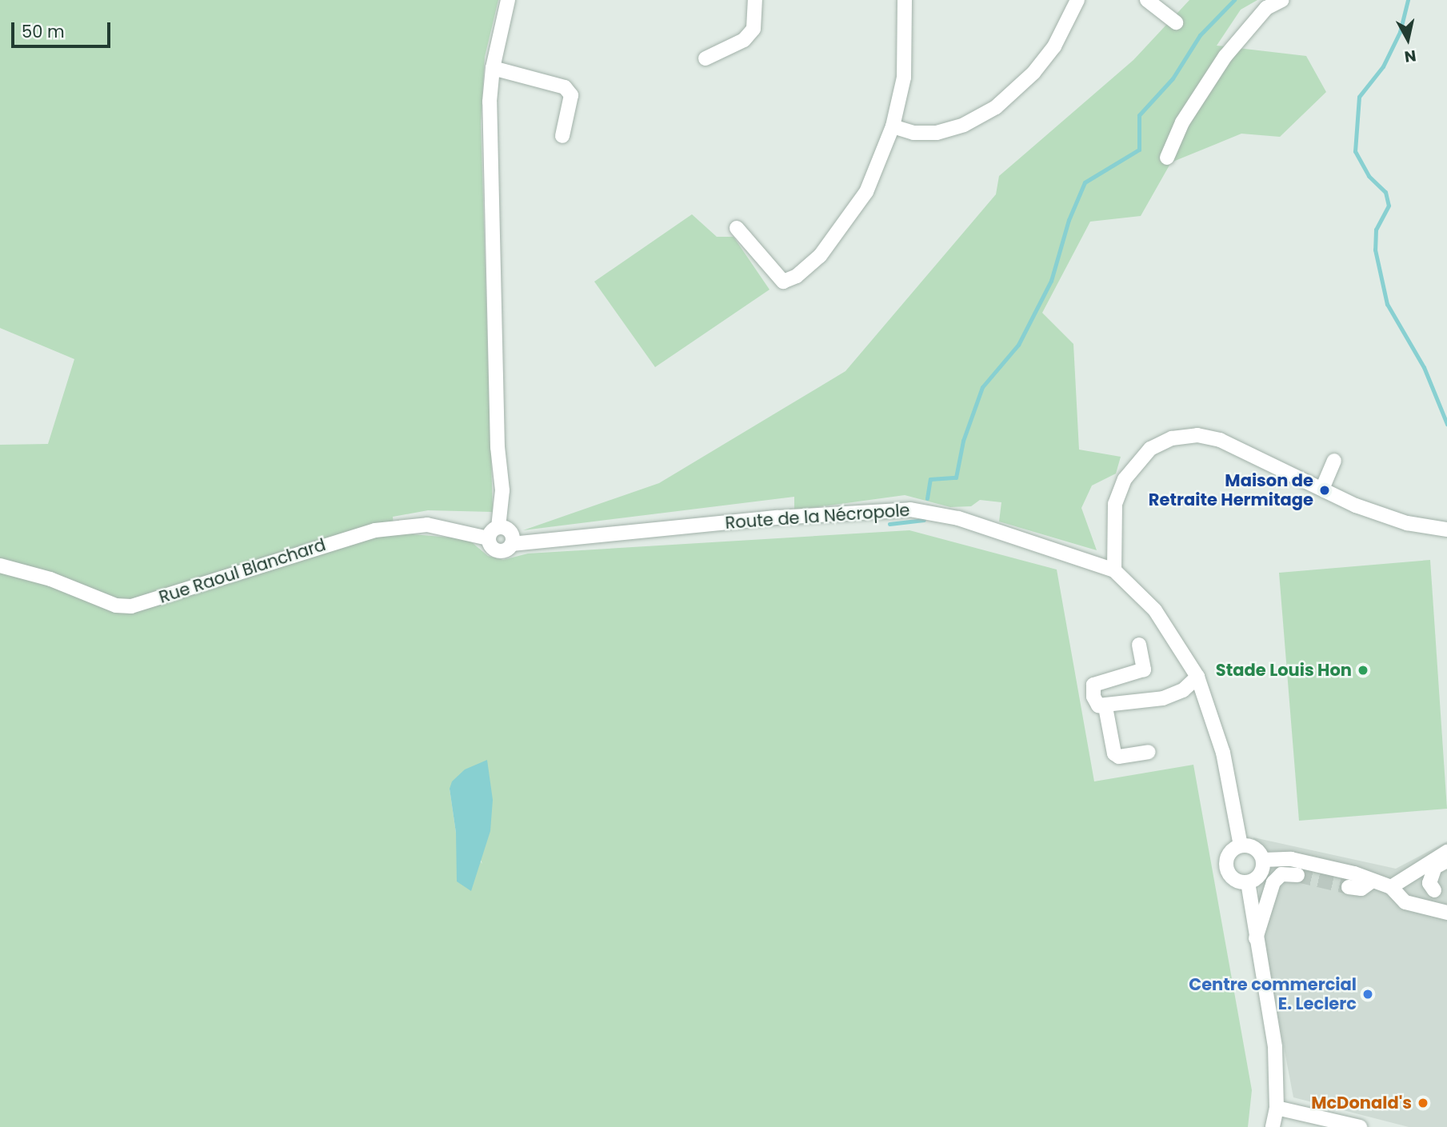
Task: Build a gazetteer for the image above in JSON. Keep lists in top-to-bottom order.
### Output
{
  "streets": {
    "street": ["Route de la Nécropole", "Rue Raoul Blanchard"]
  },
  "crossings": [
    ["Route de la Nécropole", "Rue Raoul Blanchard"]
  ],
  "places": [
    "Maison de Retraite Hermitage",
    "Stade Louis Hon",
    "Centre commercial E. Leclerc",
    "McDonald's"
  ],
  "scale_bar": "50 m",
  "north": "bottom"
}
